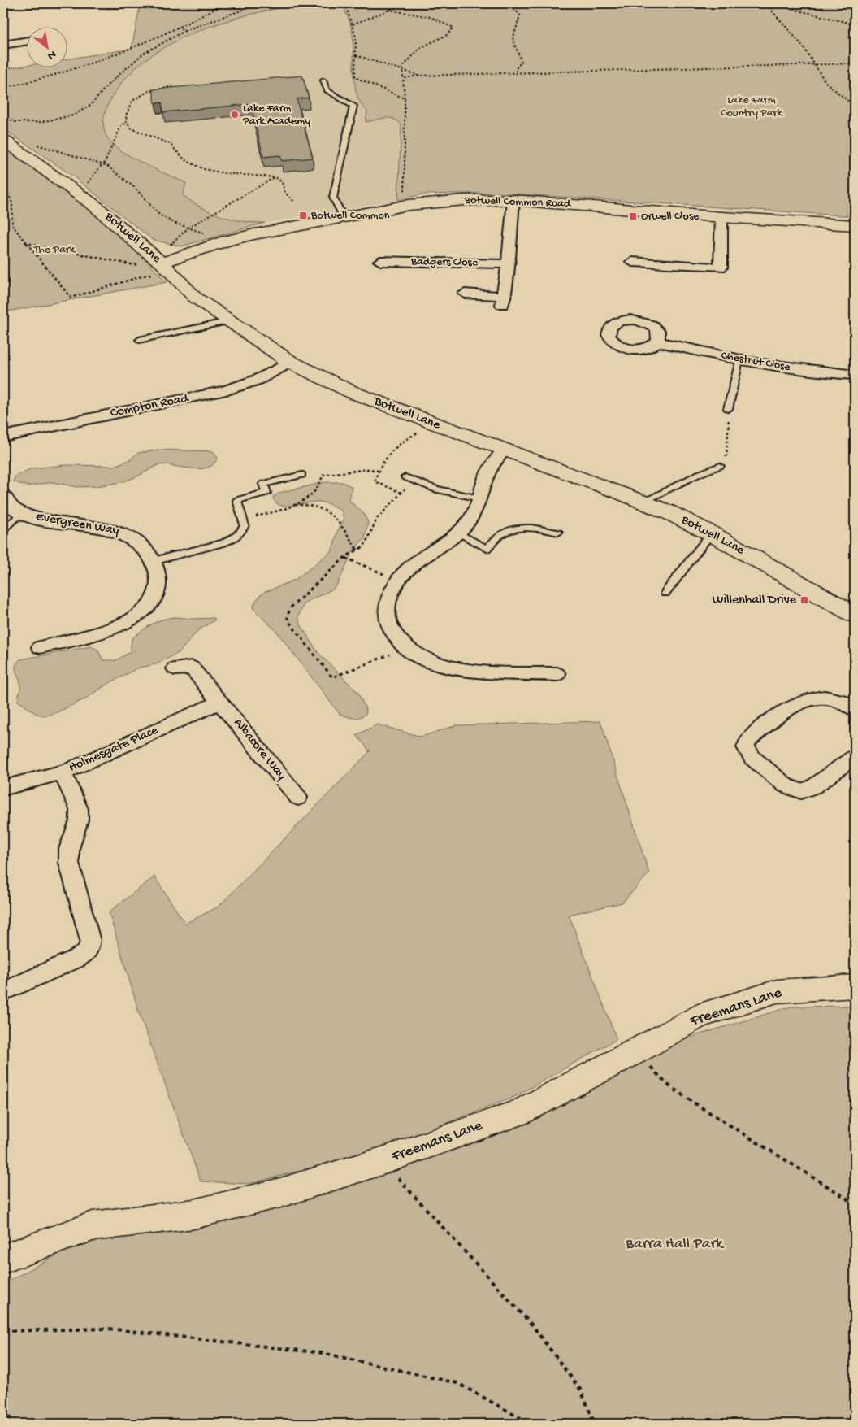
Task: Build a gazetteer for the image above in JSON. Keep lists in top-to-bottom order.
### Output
{
  "streets": {
    "street": [
      "Botwell Common Road",
      "Botwell Lane",
      "Badgers Close",
      "Chestnut Close",
      "Compton Road",
      "Evergreen Way",
      "Holmesgate Place",
      "Albacore Way",
      "Freemans Lane"
    ]
  },
  "crossings": [
    ["Botwell Common Road", "Botwell Lane"],
    ["Botwell Lane", "Compton Road"],
    ["Holmesgate Place", "Albacore Way"]
  ],
  "parks": ["Lake Farm Country Park", "The Park", "Barra Hall Park"],
  "places": {
    "other": ["Lake Farm Park Academy"],
    "transit": ["Botwell Common", "Orwell Close", "Willenhall Drive"]
  },
  "north": "bottom right"
}
